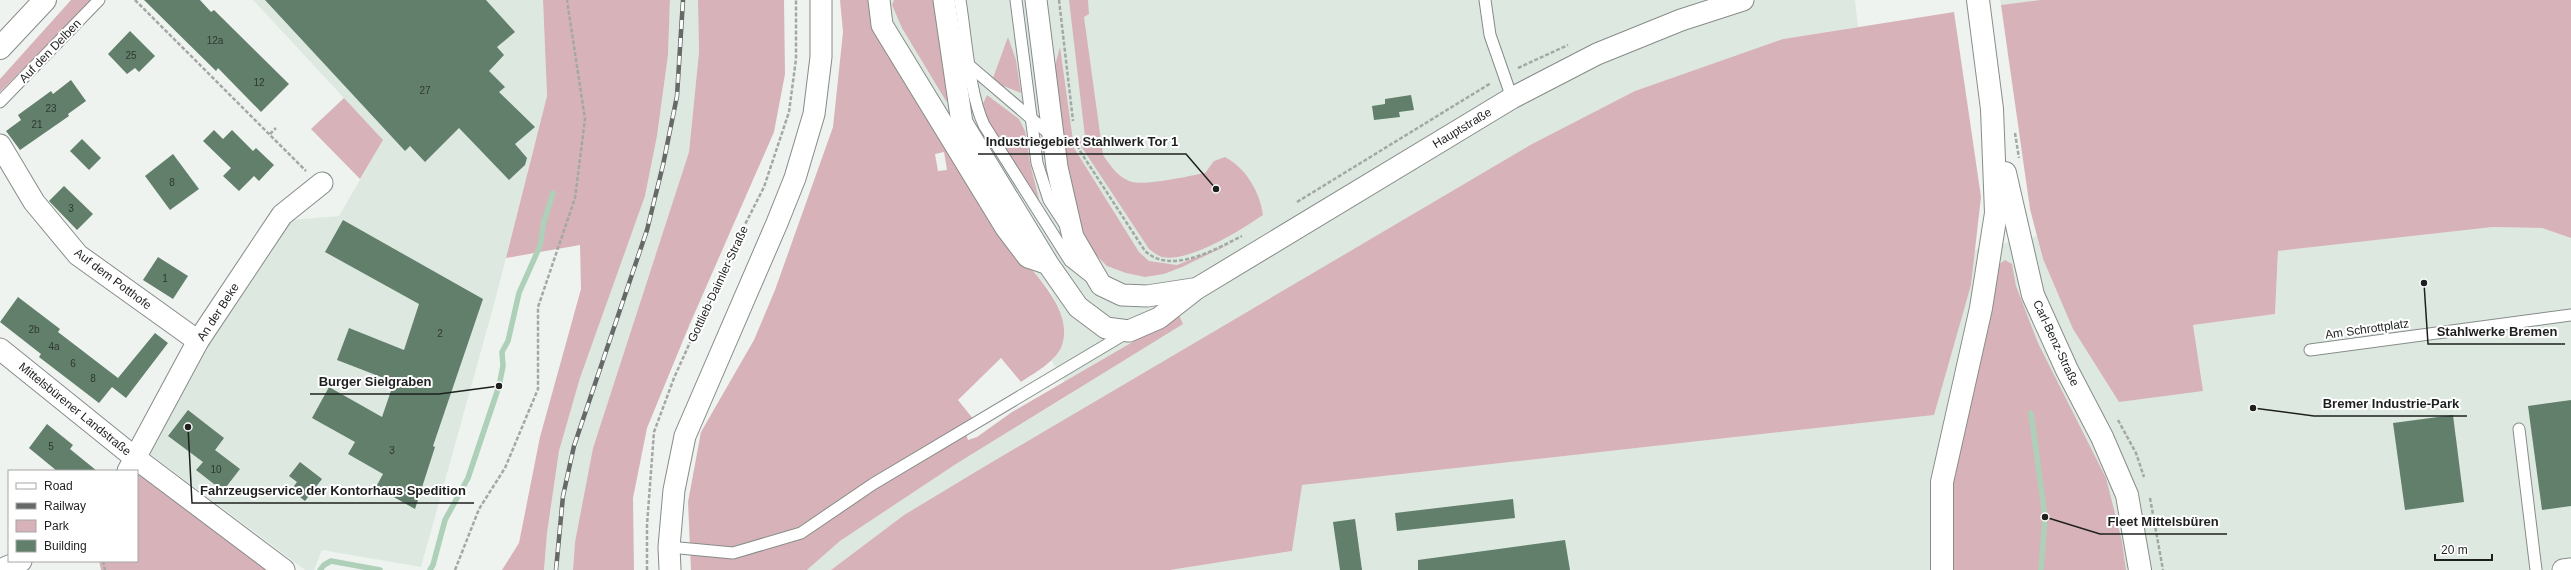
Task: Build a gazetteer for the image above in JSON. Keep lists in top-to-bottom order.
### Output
{
  "streets": {
    "street": [
      "Hauptstraße",
      "Auf dem Potthofe",
      "An der Beke",
      "Carl-Benz-Straße",
      "Mittelsbürener Landstraße"
    ],
    "lane": ["Auf den Delben", "Am Schrottplatz"],
    "path": ["Gottlieb-Daimler-Straße"]
  },
  "crossings": [
    ["Auf dem Potthofe", "An der Beke"],
    ["An der Beke", "Mittelsbürener Landstraße"]
  ],
  "places": [
    "Industriegebiet Stahlwerk Tor 1",
    "Stahlwerke Bremen",
    "Burger Sielgraben",
    "Bremer Industrie-Park",
    "Fahrzeugservice der Kontorhaus Spedition",
    "Fleet Mittelsbüren"
  ],
  "house_numbers": [
    "12a",
    "25",
    "12",
    "27",
    "23",
    "21",
    "8",
    "3",
    "1",
    "2b",
    "2",
    "4a",
    "6",
    "8",
    "5",
    "3",
    "10"
  ],
  "legend": [
    "Road",
    "Railway",
    "Park",
    "Building"
  ],
  "scale_bar": "20 m"
}
